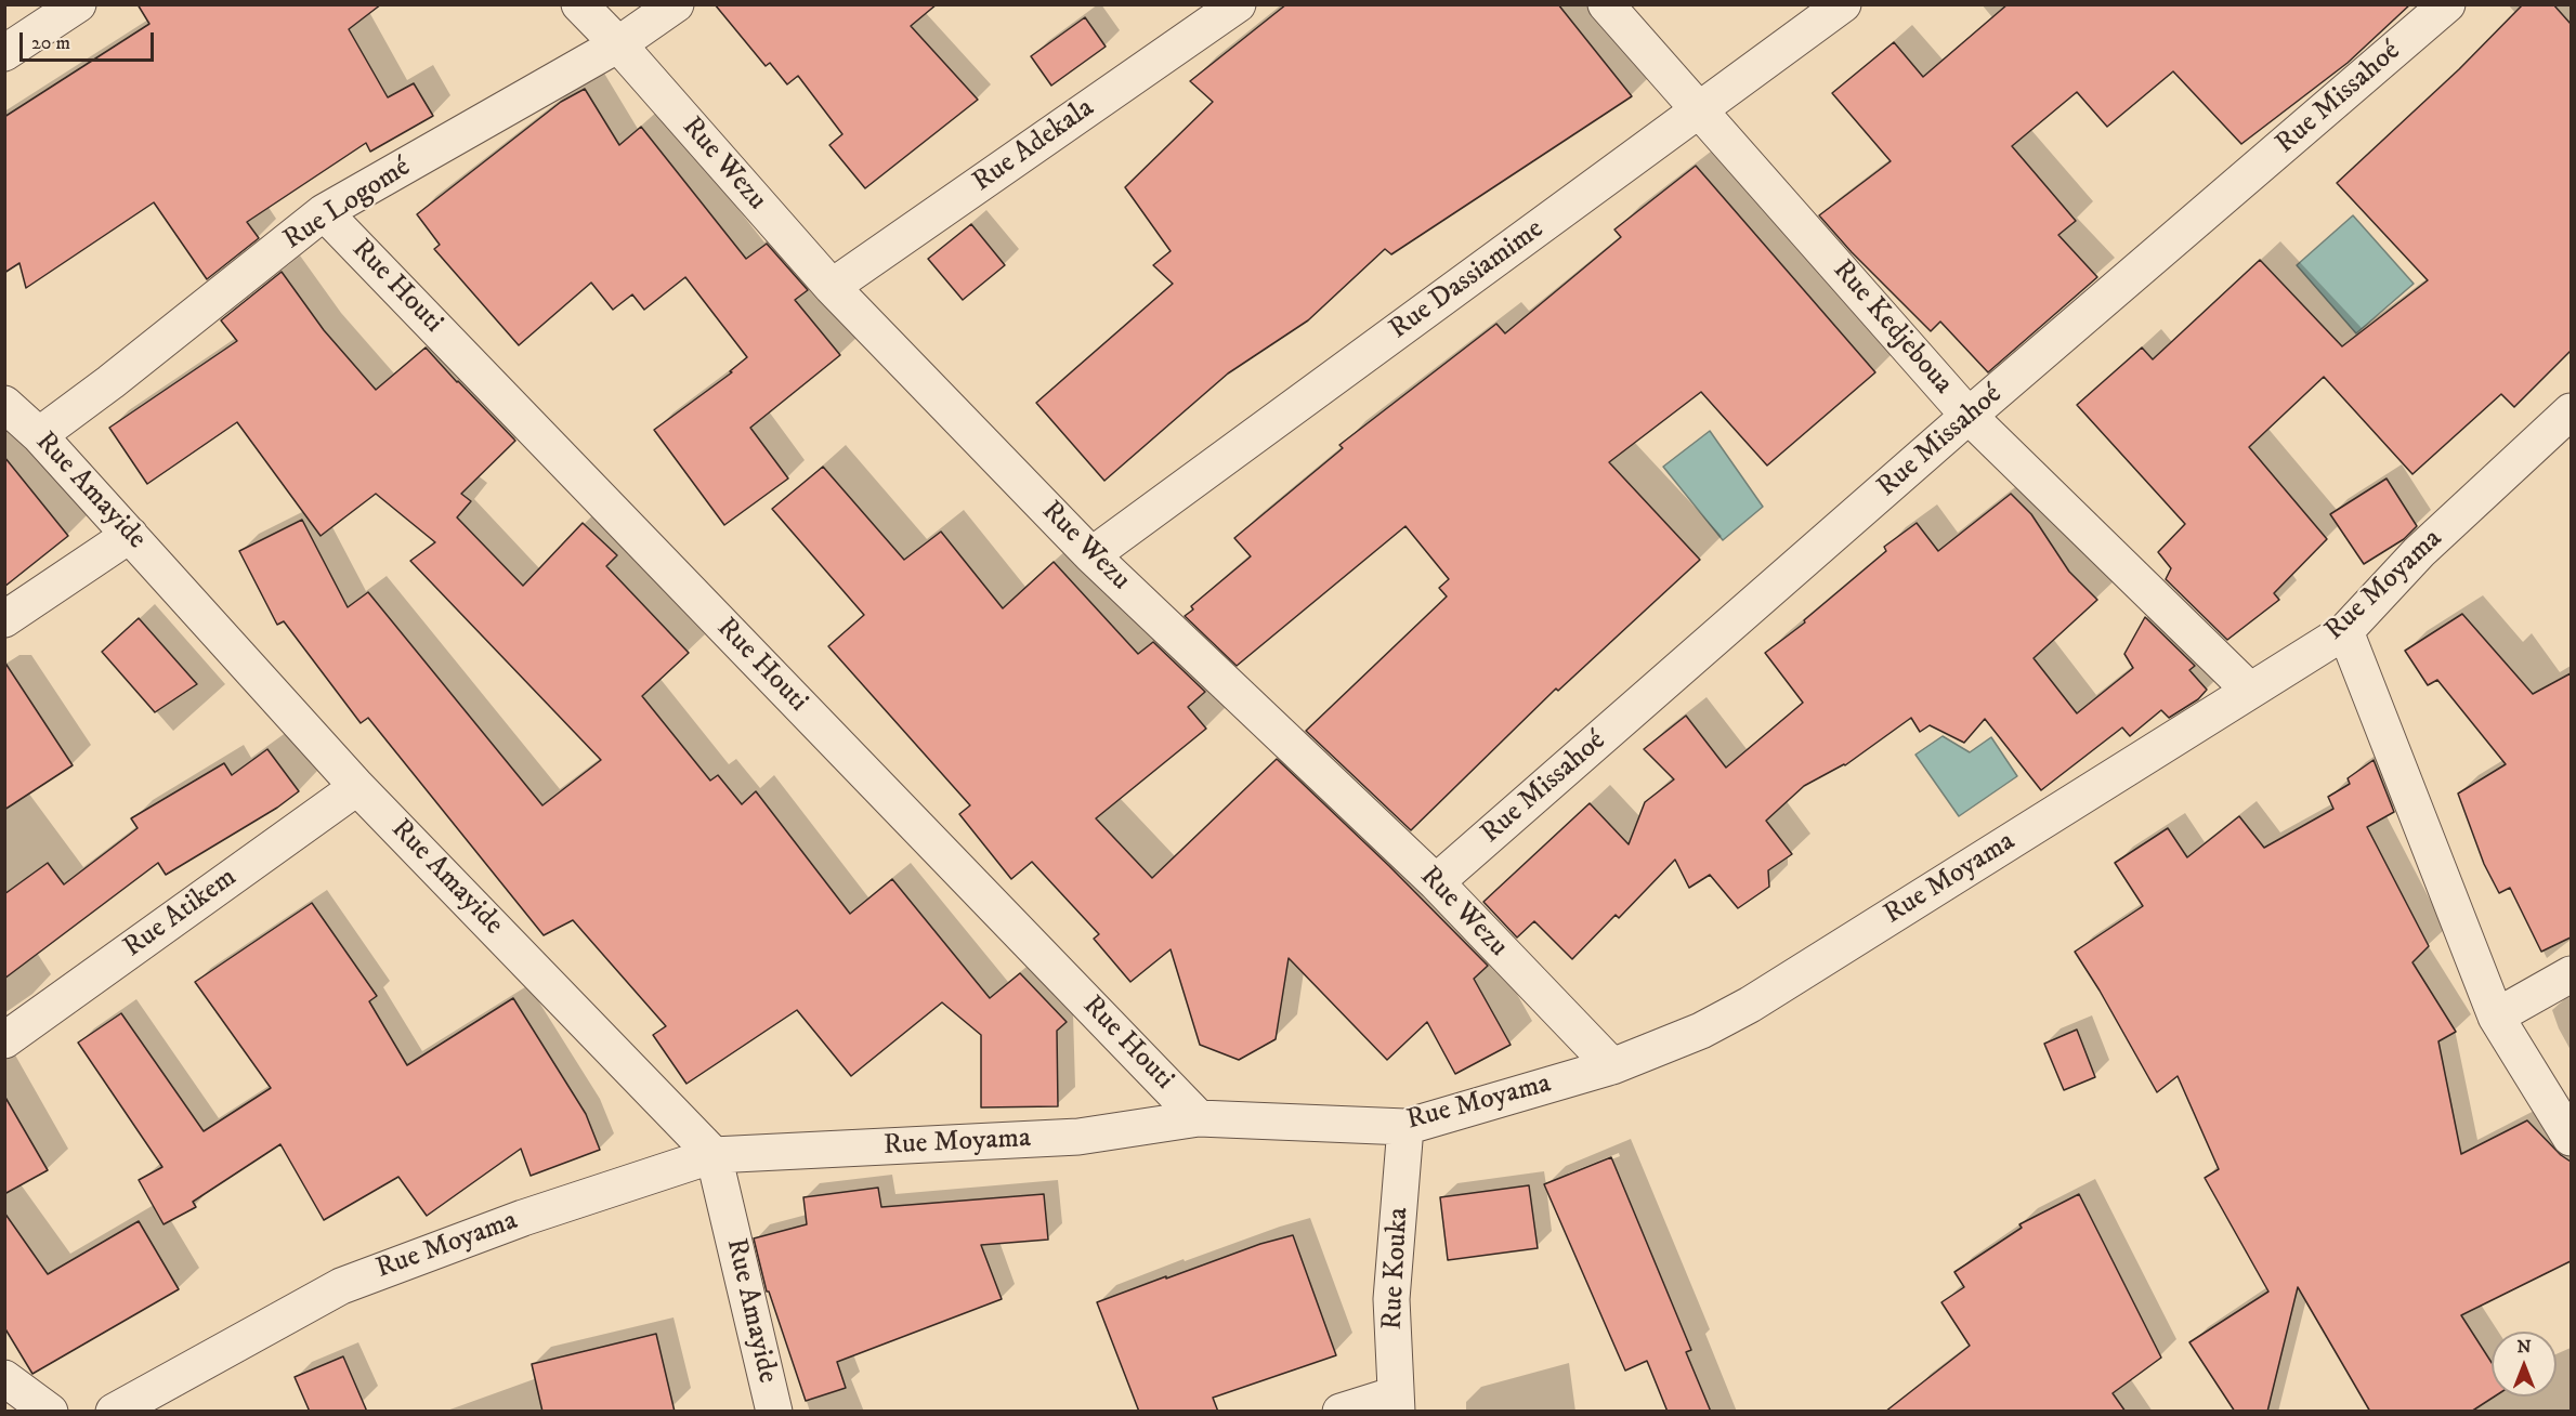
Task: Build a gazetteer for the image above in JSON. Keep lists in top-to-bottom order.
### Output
{
  "streets": {
    "street": [
      "Rue Missahoé",
      "Rue Adekala",
      "Rue Wezu",
      "Rue Logomé",
      "Rue Dassiamime",
      "Rue Houti",
      "Rue Kedjeboua",
      "Rue Amayide",
      "Rue Moyama",
      "Rue Atikem",
      "Rue Kouka"
    ]
  },
  "crossings": [
    ["Rue Missahoé", "Rue Wezu"],
    ["Rue Missahoé", "Rue Kedjeboua"],
    ["Rue Adekala", "Rue Wezu"],
    ["Rue Wezu", "Rue Logomé"],
    ["Rue Wezu", "Rue Dassiamime"],
    ["Rue Wezu", "Rue Moyama"],
    ["Rue Logomé", "Rue Houti"],
    ["Rue Logomé", "Rue Amayide"],
    ["Rue Dassiamime", "Rue Kedjeboua"],
    ["Rue Houti", "Rue Moyama"],
    ["Rue Kedjeboua", "Rue Moyama"],
    ["Rue Amayide", "Rue Moyama"],
    ["Rue Amayide", "Rue Atikem"],
    ["Rue Moyama", "Rue Kouka"]
  ],
  "scale_bar": "20 m",
  "north": "top"
}
